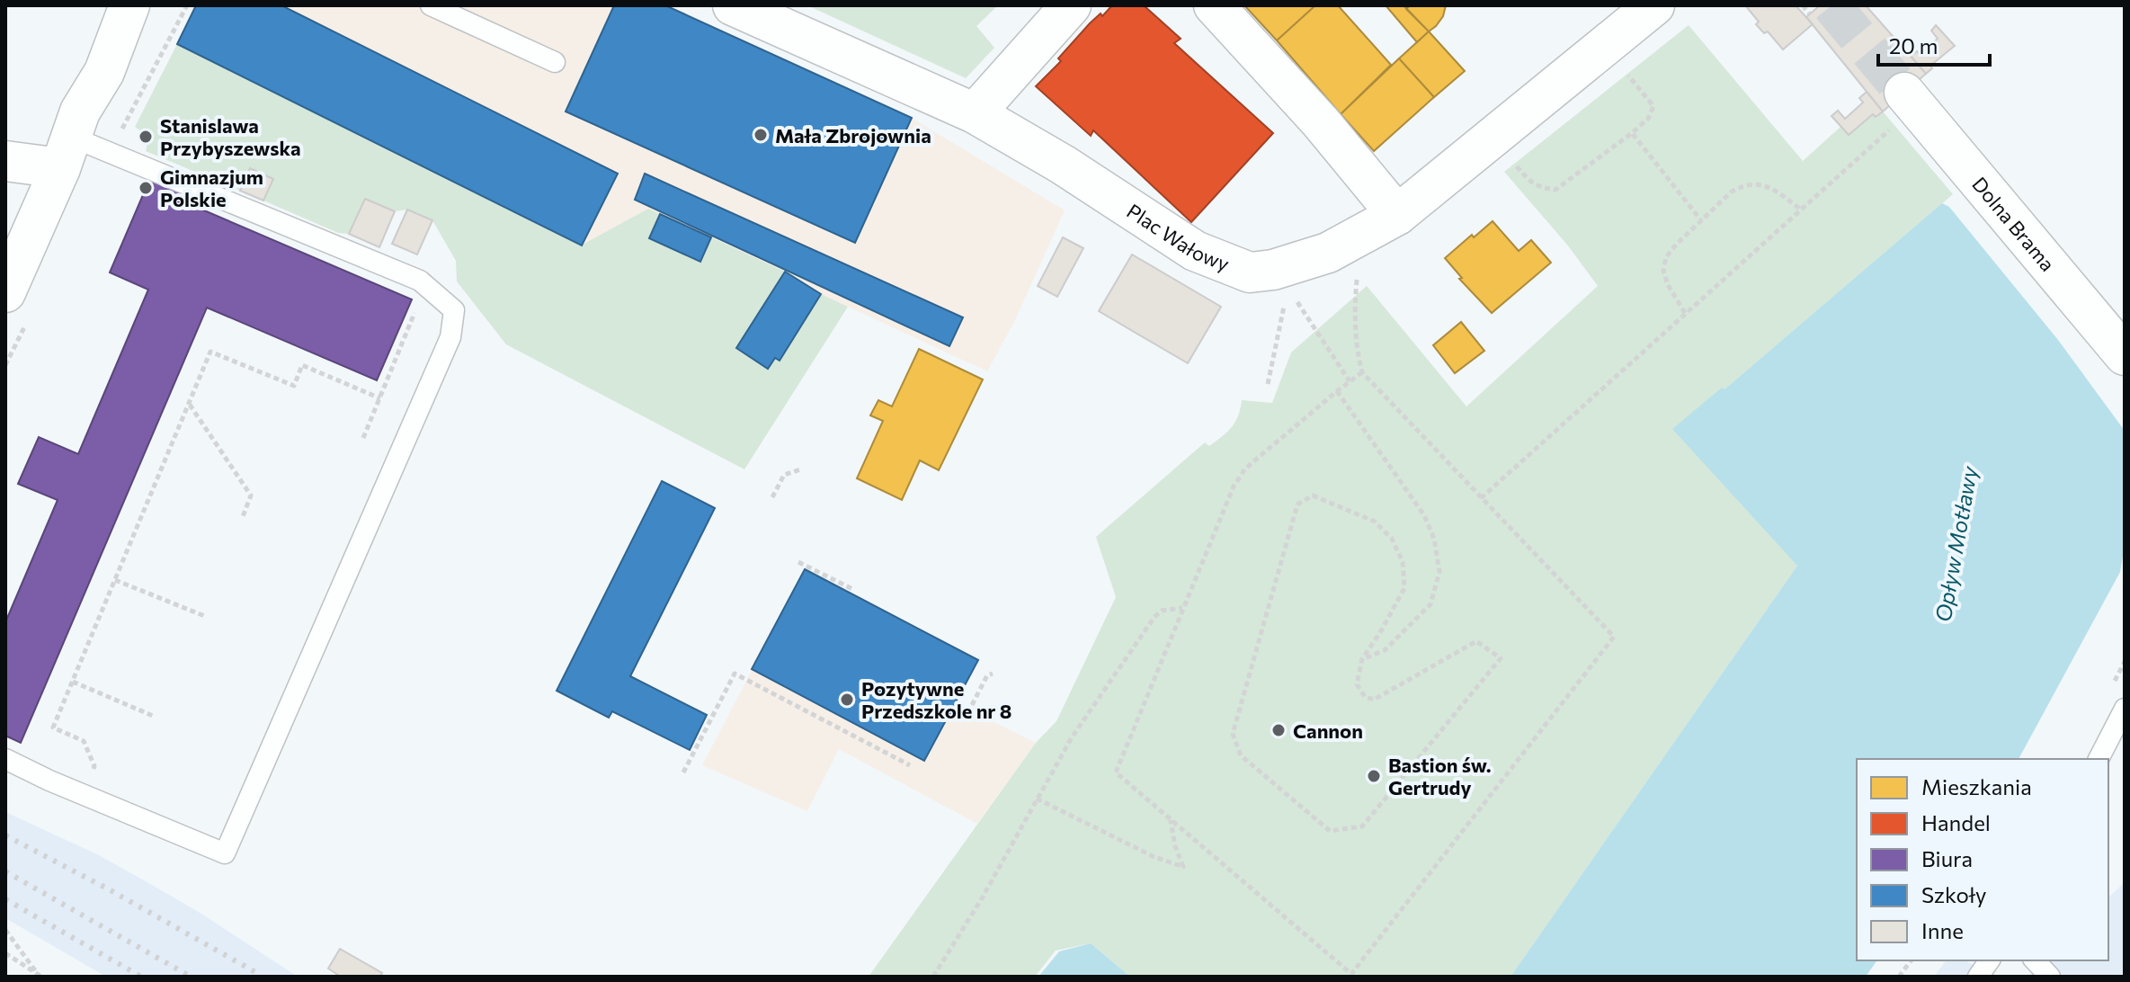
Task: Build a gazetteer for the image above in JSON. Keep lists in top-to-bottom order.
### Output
{
  "streets": {
    "street": ["Dolna Brama", "Plac Wałowy"]
  },
  "water": ["Opływ Motławy"],
  "places": [
    "Mała Zbrojownia",
    "Stanislawa Przybyszewska",
    "Gimnazjum Polskie",
    "Pozytywne Przedszkole nr 8",
    "Cannon",
    "Bastion św. Gertrudy"
  ],
  "legend": [
    "Mieszkania",
    "Handel",
    "Biura",
    "Szkoły",
    "Inne"
  ],
  "scale_bar": "20 m"
}
